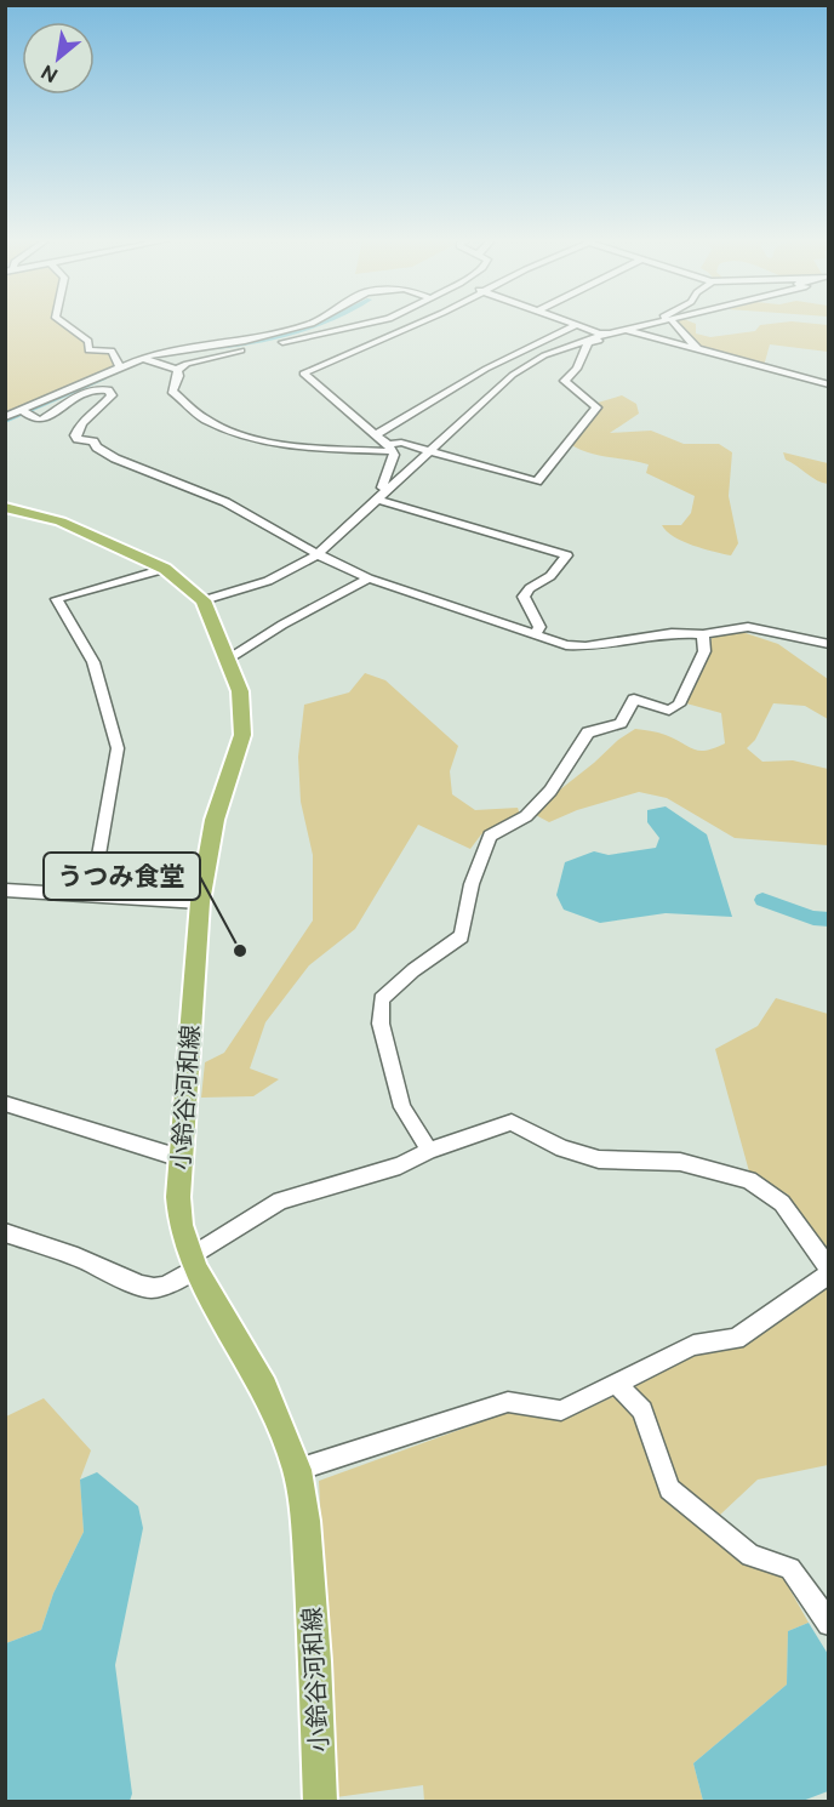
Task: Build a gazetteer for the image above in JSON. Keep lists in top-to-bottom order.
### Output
{
  "streets": {
    "main road": ["小鈴谷河和線"]
  },
  "places": ["うつみ食堂"],
  "north": "bottom left"
}
